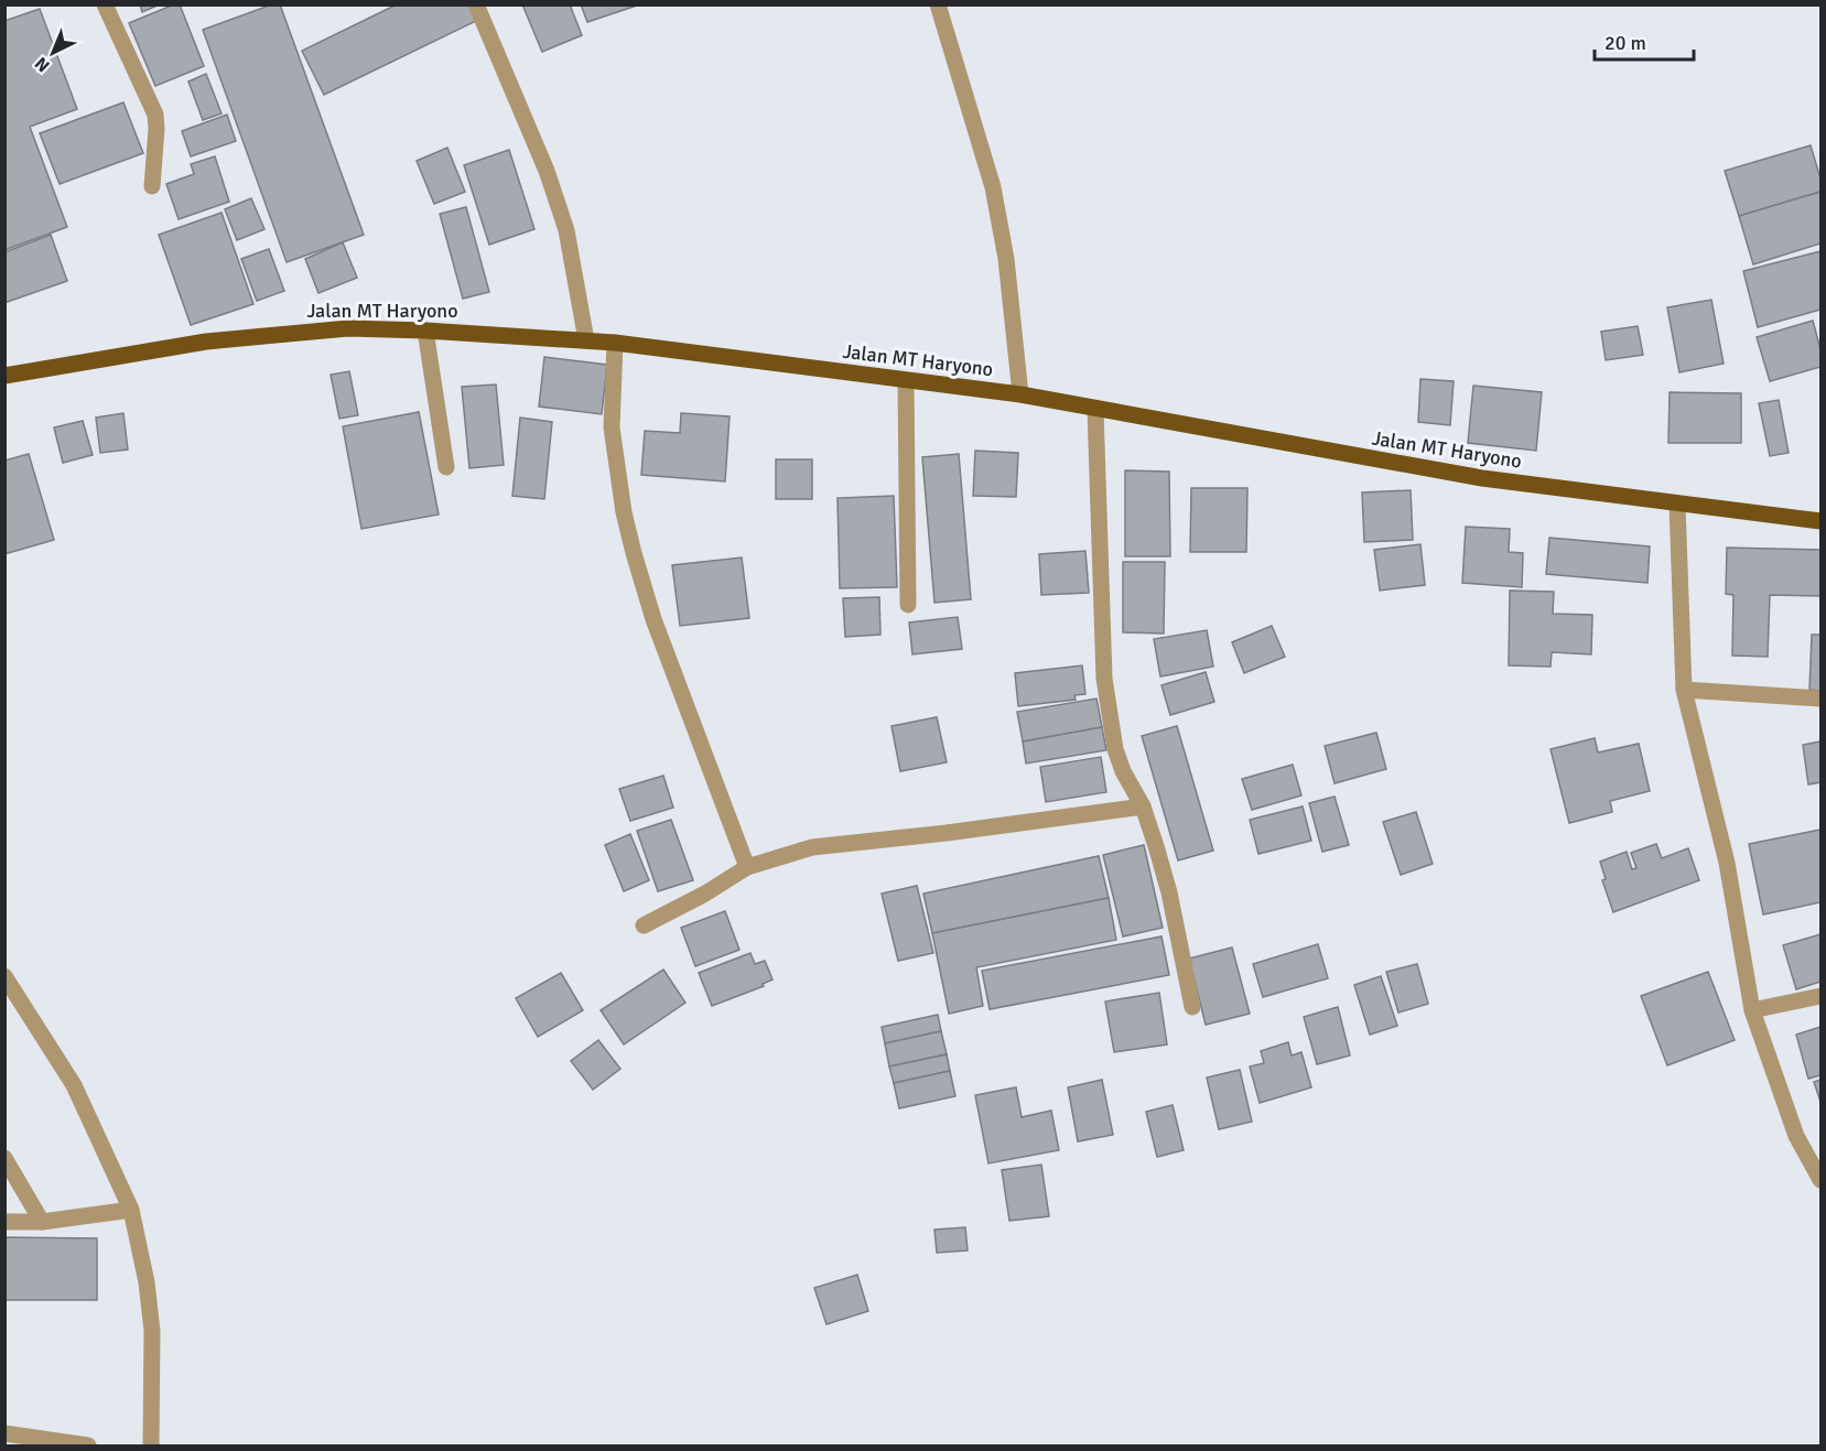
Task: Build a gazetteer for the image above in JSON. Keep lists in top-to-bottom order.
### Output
{
  "streets": {
    "main road": ["Jalan MT Haryono"]
  },
  "scale_bar": "20 m",
  "north": "bottom left"
}
